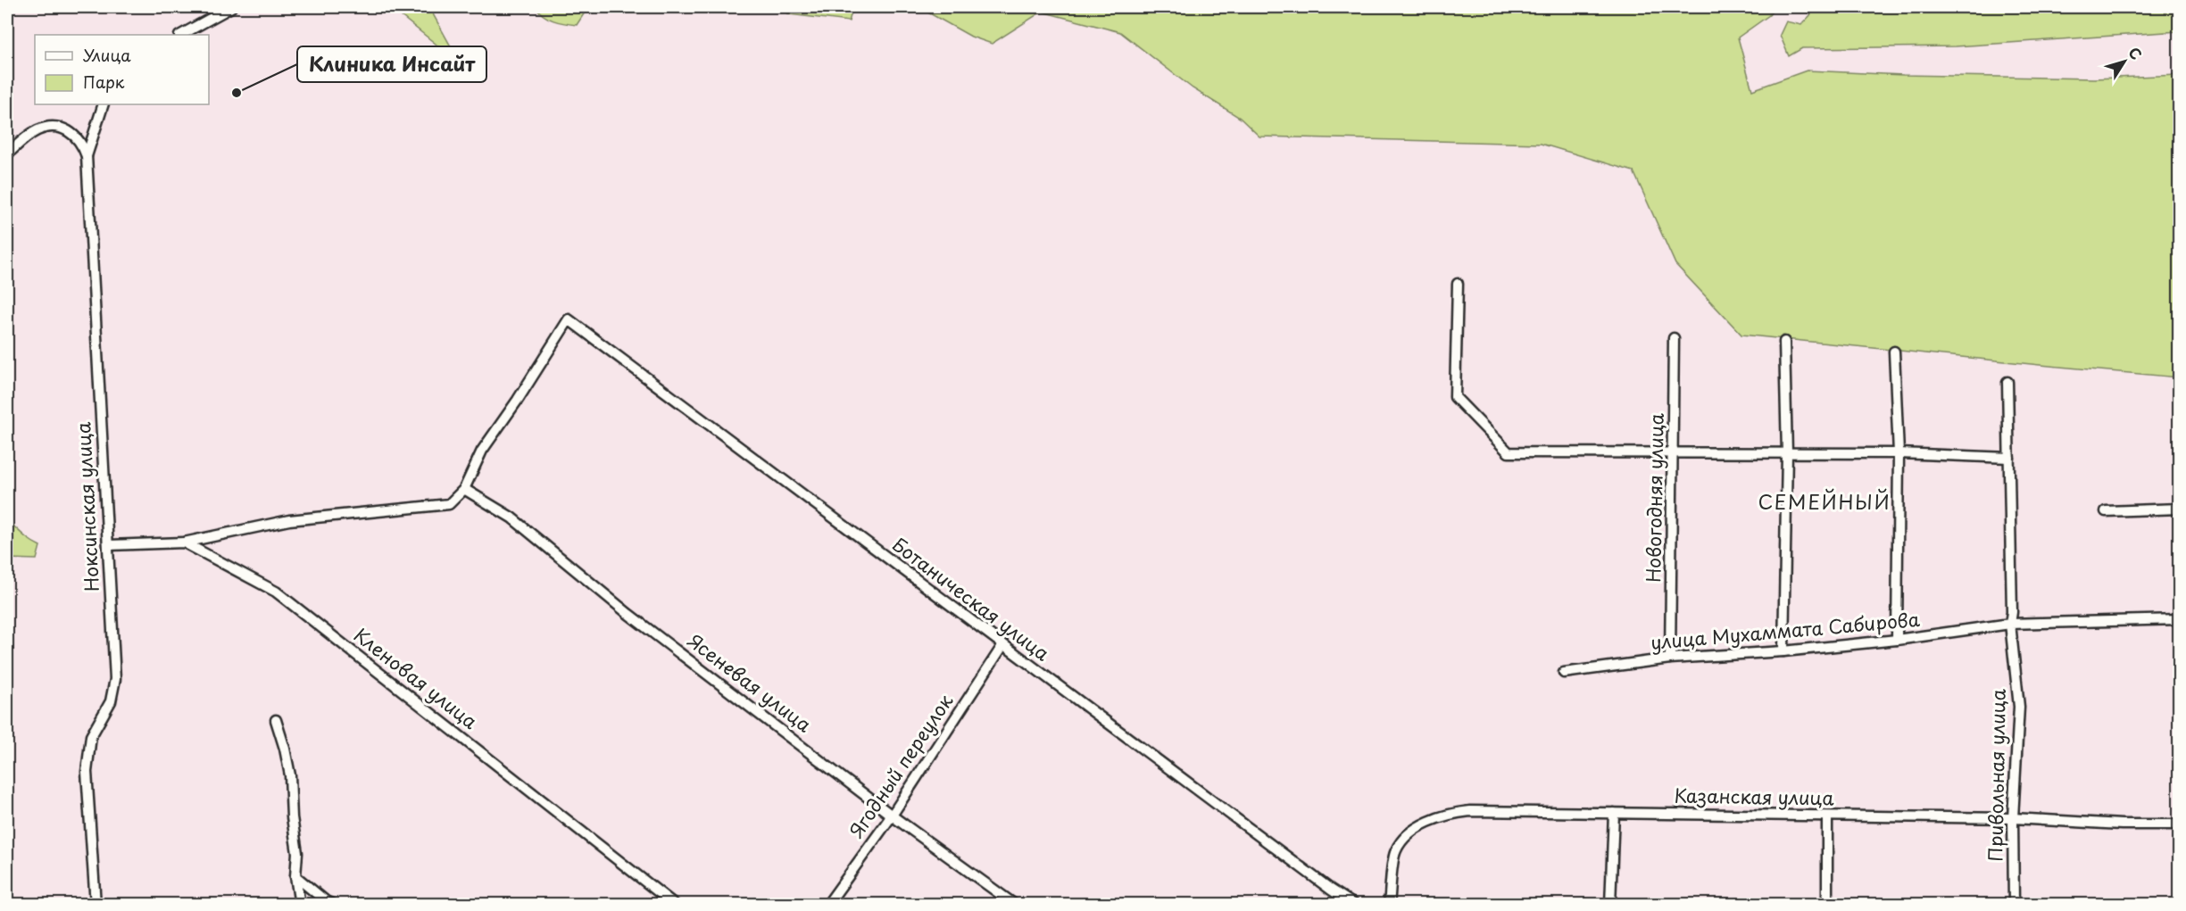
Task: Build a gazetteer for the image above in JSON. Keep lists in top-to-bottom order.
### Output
{
  "streets": {
    "street": [
      "Новогодняя улица",
      "Ноксинская улица",
      "Ботаническая улица",
      "улица Мухаммата Сабирова",
      "Кленовая улица",
      "Ясеневая улица",
      "Ягодный переулок",
      "Привольная улица",
      "Казанская улица"
    ]
  },
  "crossings": [
    ["Новогодняя улица", "улица Мухаммата Сабирова"],
    ["Ботаническая улица", "Ясеневая улица"],
    ["Ботаническая улица", "Ягодный переулок"],
    ["улица Мухаммата Сабирова", "Привольная улица"],
    ["Ясеневая улица", "Ягодный переулок"],
    ["Привольная улица", "Казанская улица"]
  ],
  "districts": ["СЕМЕЙНЫЙ"],
  "places": ["Клиника Инсайт"],
  "legend": ["Улица", "Парк"],
  "north": "top right"
}
